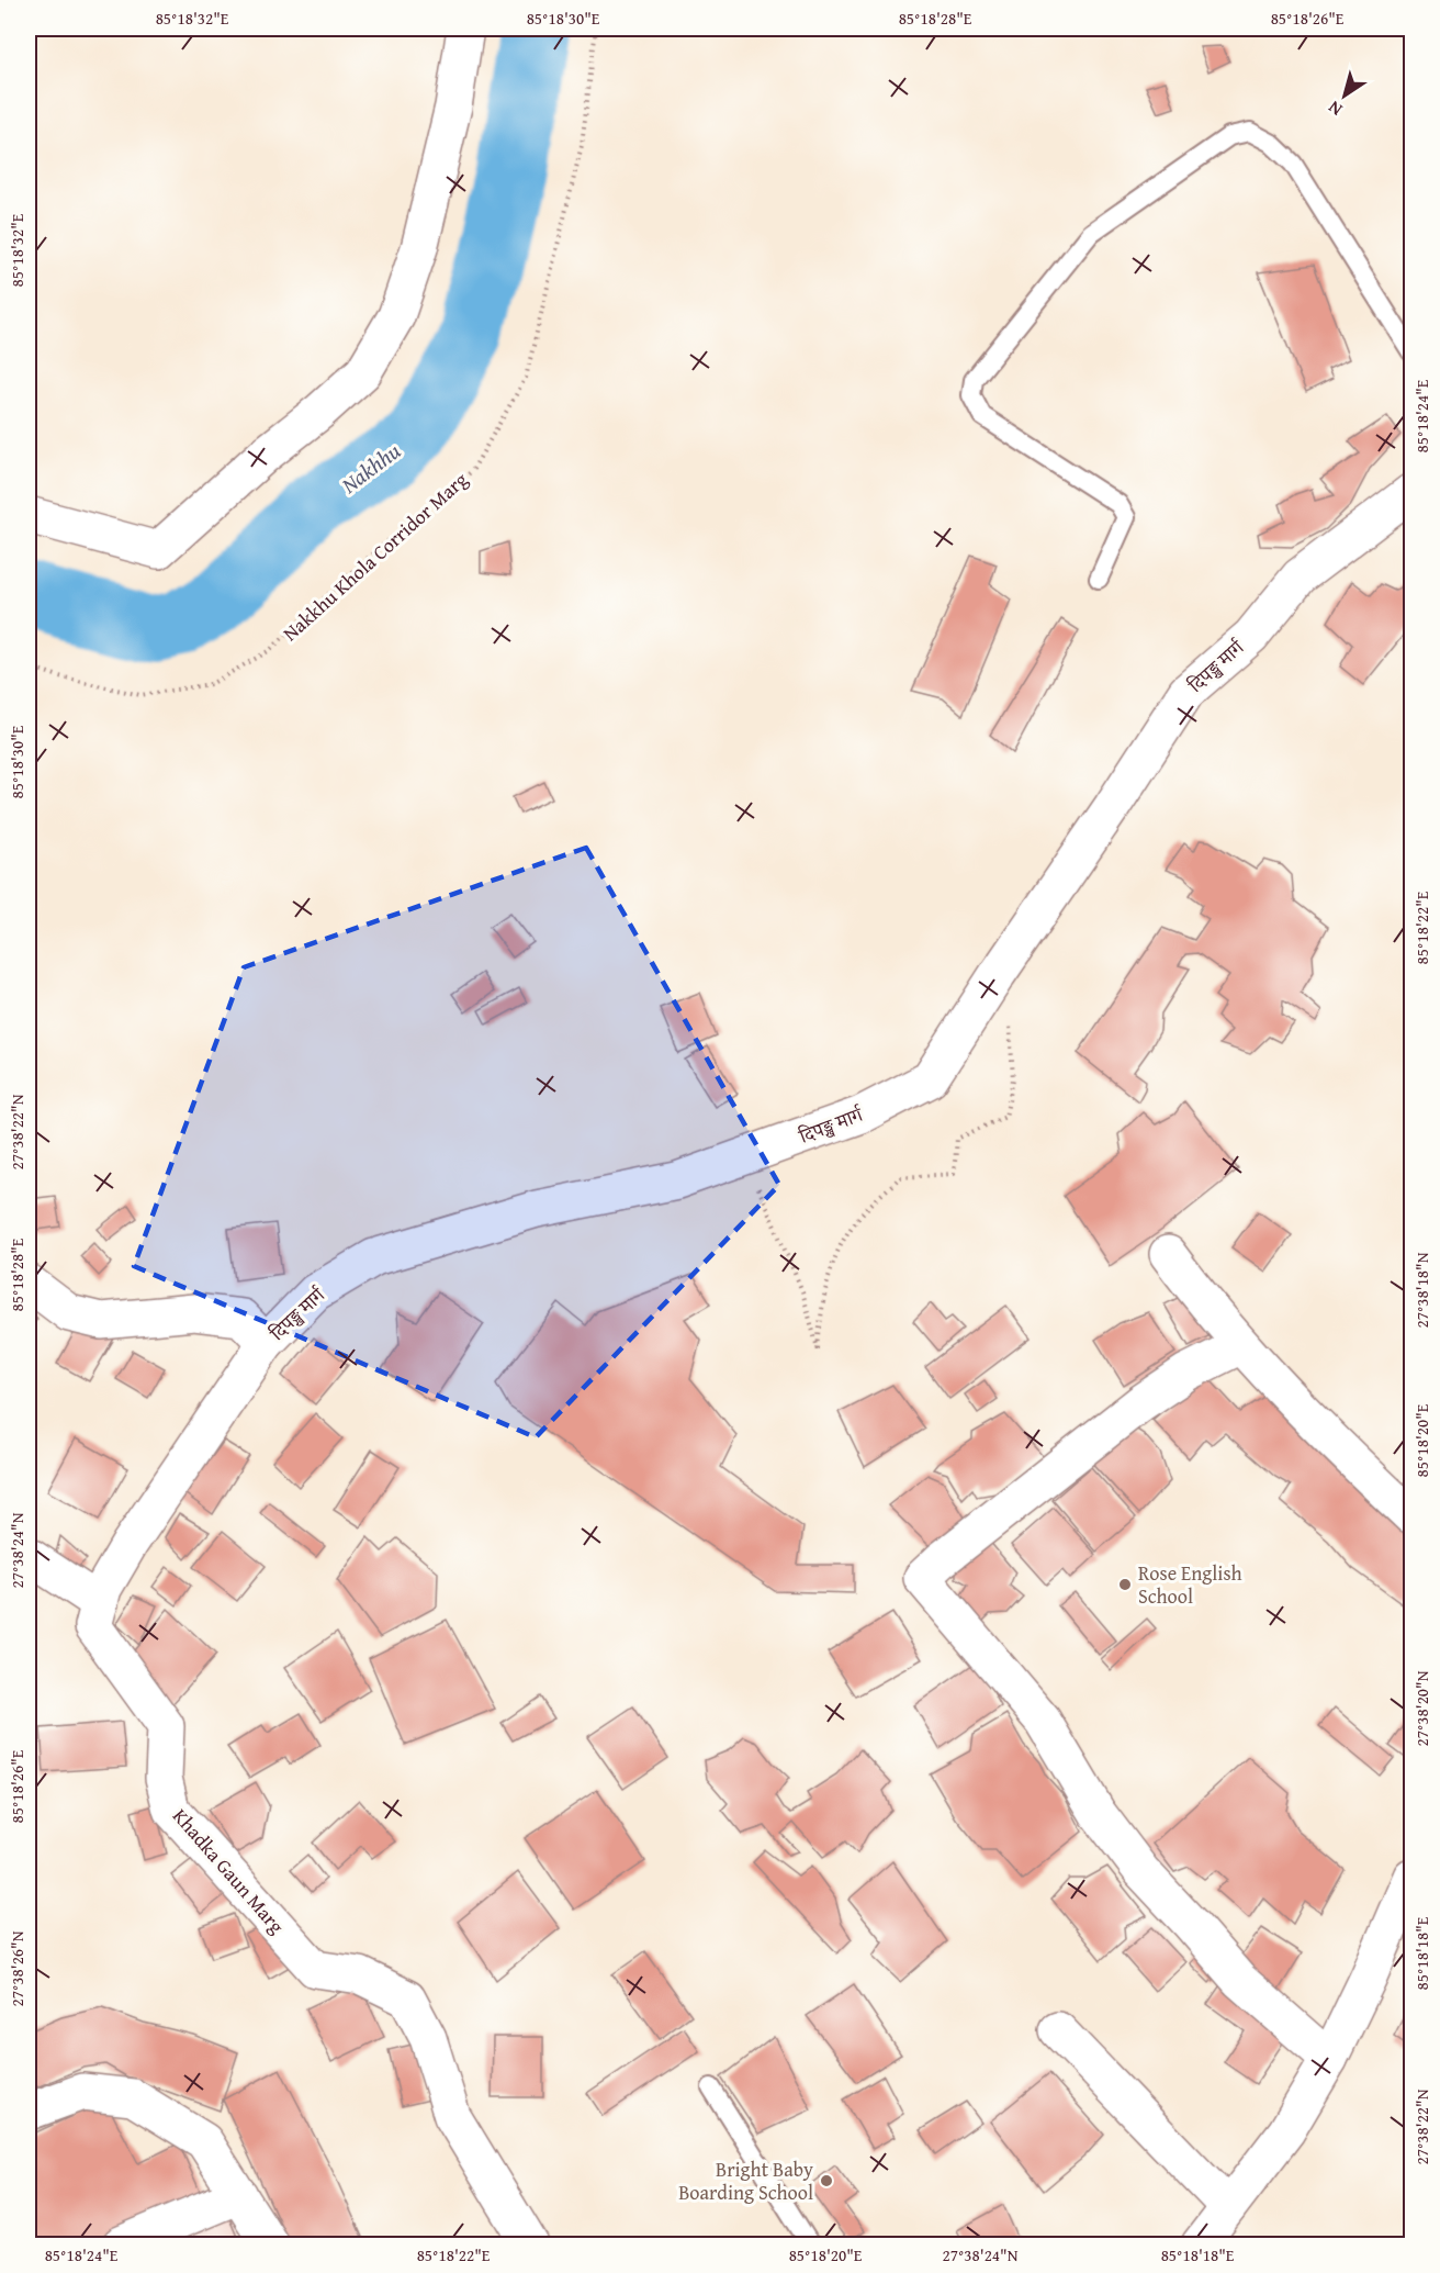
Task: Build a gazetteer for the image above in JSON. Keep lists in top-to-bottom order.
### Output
{
  "streets": {
    "street": ["दिपङ्ख मार्ग", "Khadka Gaun Marg"],
    "path": ["Nakkhu Khola Corridor Marg"]
  },
  "crossings": [
    ["दिपङ्ख मार्ग", "Khadka Gaun Marg"]
  ],
  "water": ["Nakhhu"],
  "places": ["Rose English School", "Bright Baby Boarding School"],
  "north": "bottom left",
  "coordinates": [
    "85°18'32\"E",
    "85°18'30\"E",
    "85°18'28\"E",
    "85°18'26\"E",
    "85°18'24\"E",
    "85°18'22\"E",
    "27°38'22\"N",
    "27°38'18\"N",
    "85°18'20\"E",
    "27°38'24\"N",
    "27°38'20\"N",
    "85°18'18\"E",
    "27°38'26\"N"
  ]
}
